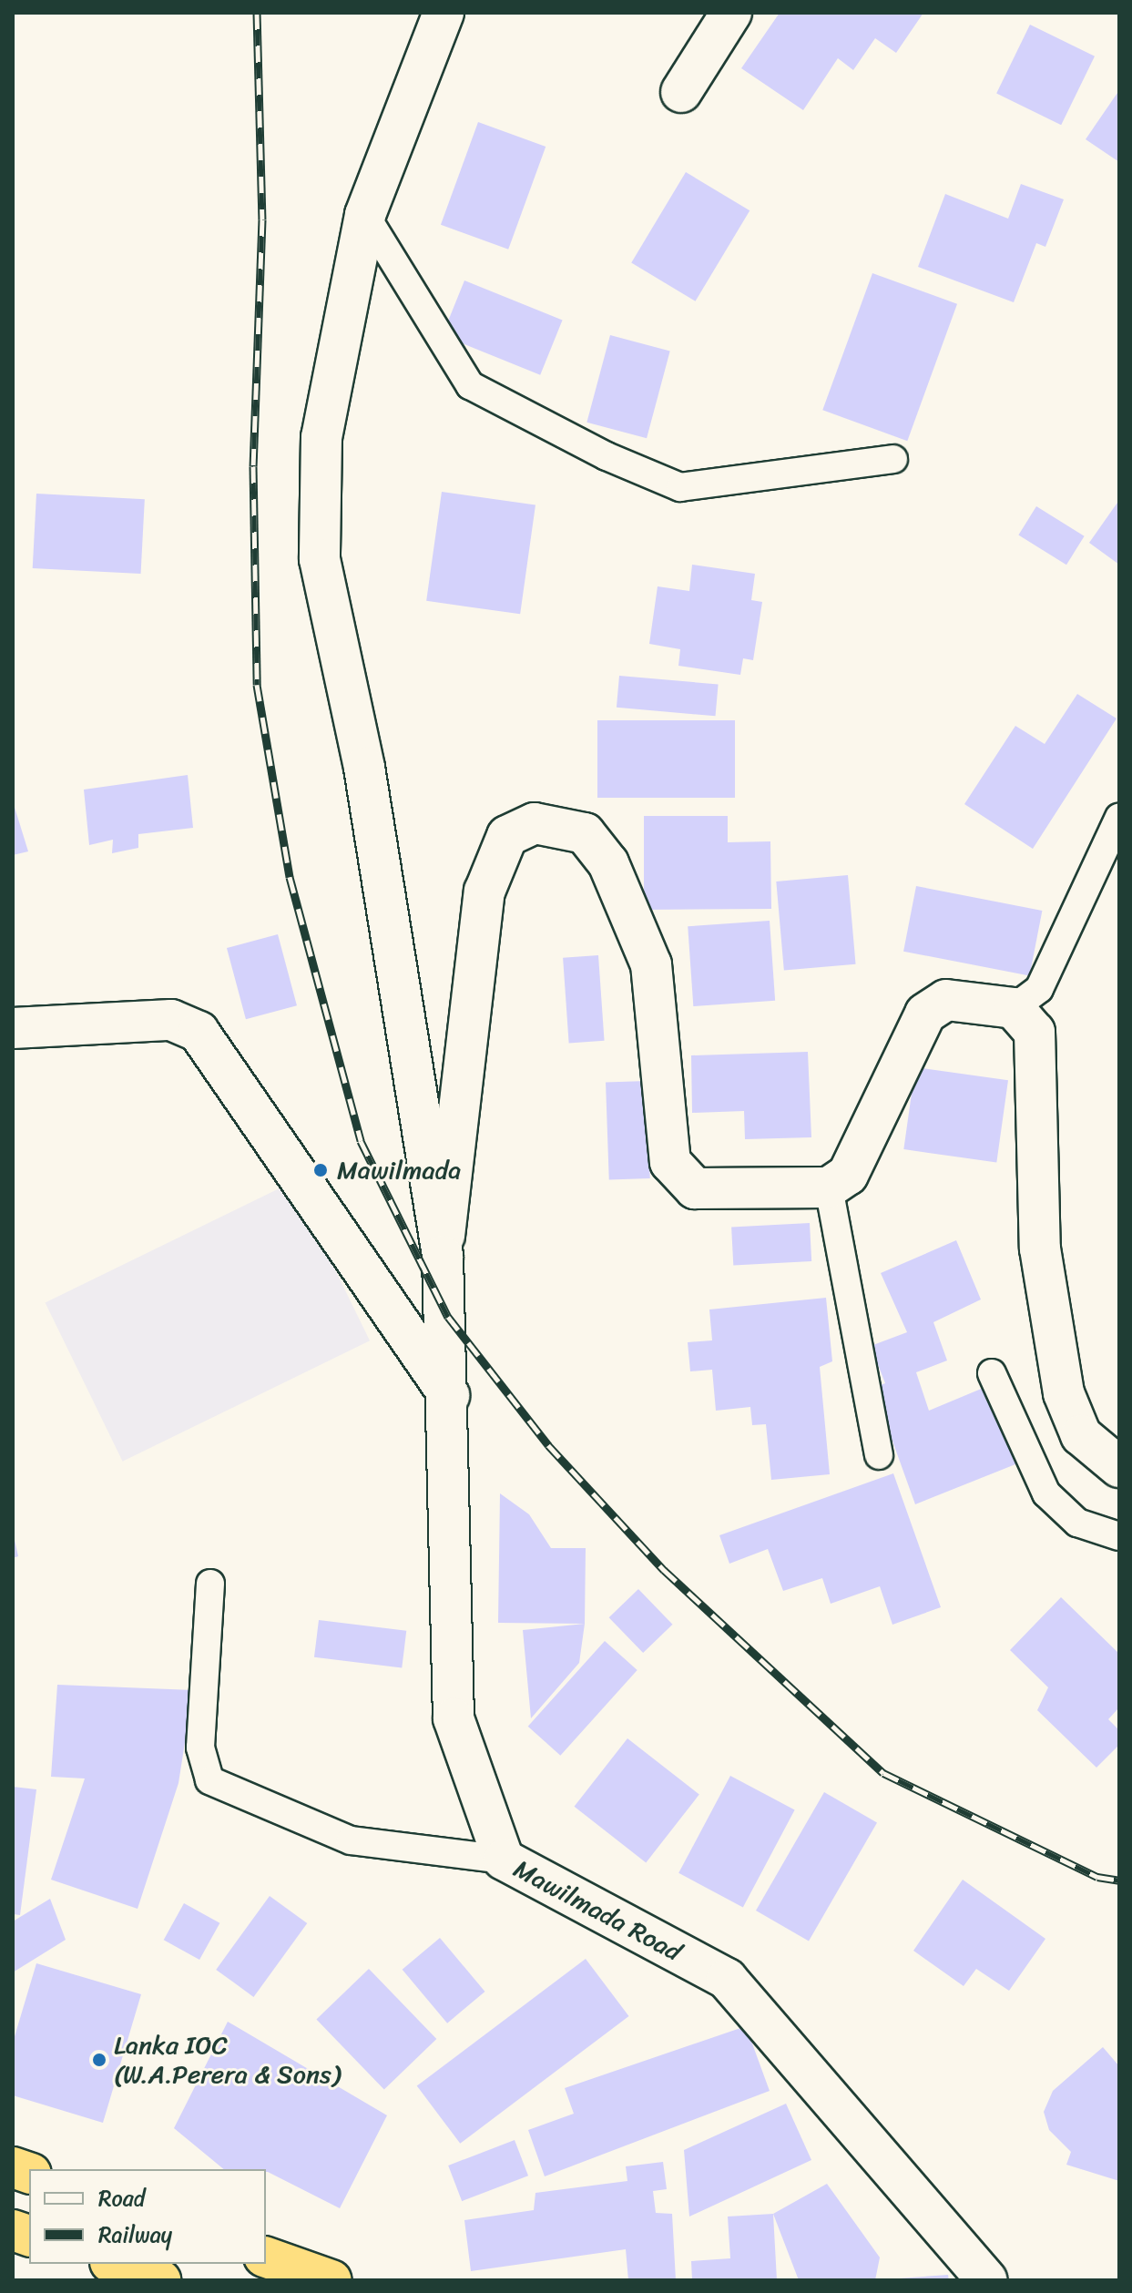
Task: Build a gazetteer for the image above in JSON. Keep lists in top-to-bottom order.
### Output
{
  "streets": {
    "street": ["Mawilmada Road"]
  },
  "places": ["Mawilmada", "Lanka IOC (W.A.Perera & Sons)"],
  "legend": ["Road", "Railway"]
}
